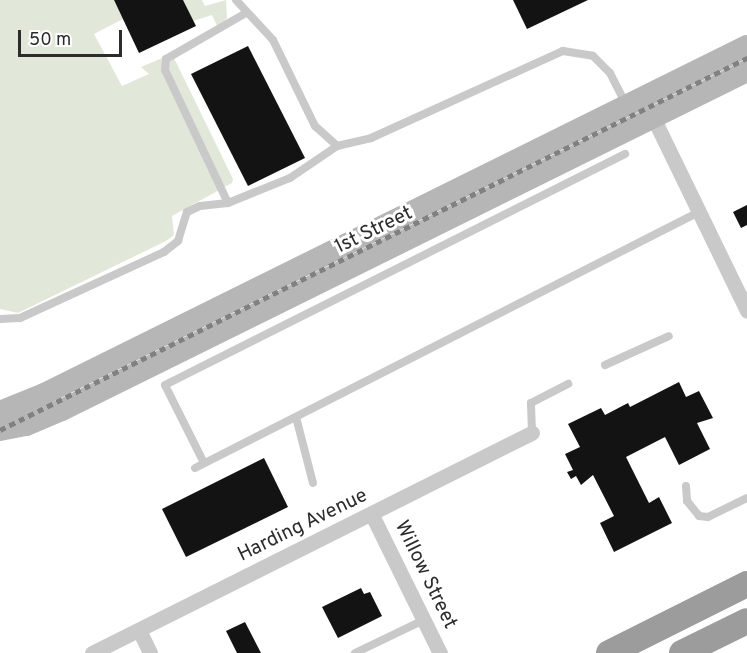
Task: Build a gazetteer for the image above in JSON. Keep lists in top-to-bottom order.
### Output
{
  "streets": {
    "main road": ["1st Street"],
    "street": ["Harding Avenue", "Willow Street"]
  },
  "crossings": [
    ["Harding Avenue", "Willow Street"]
  ],
  "scale_bar": "50 m"
}
